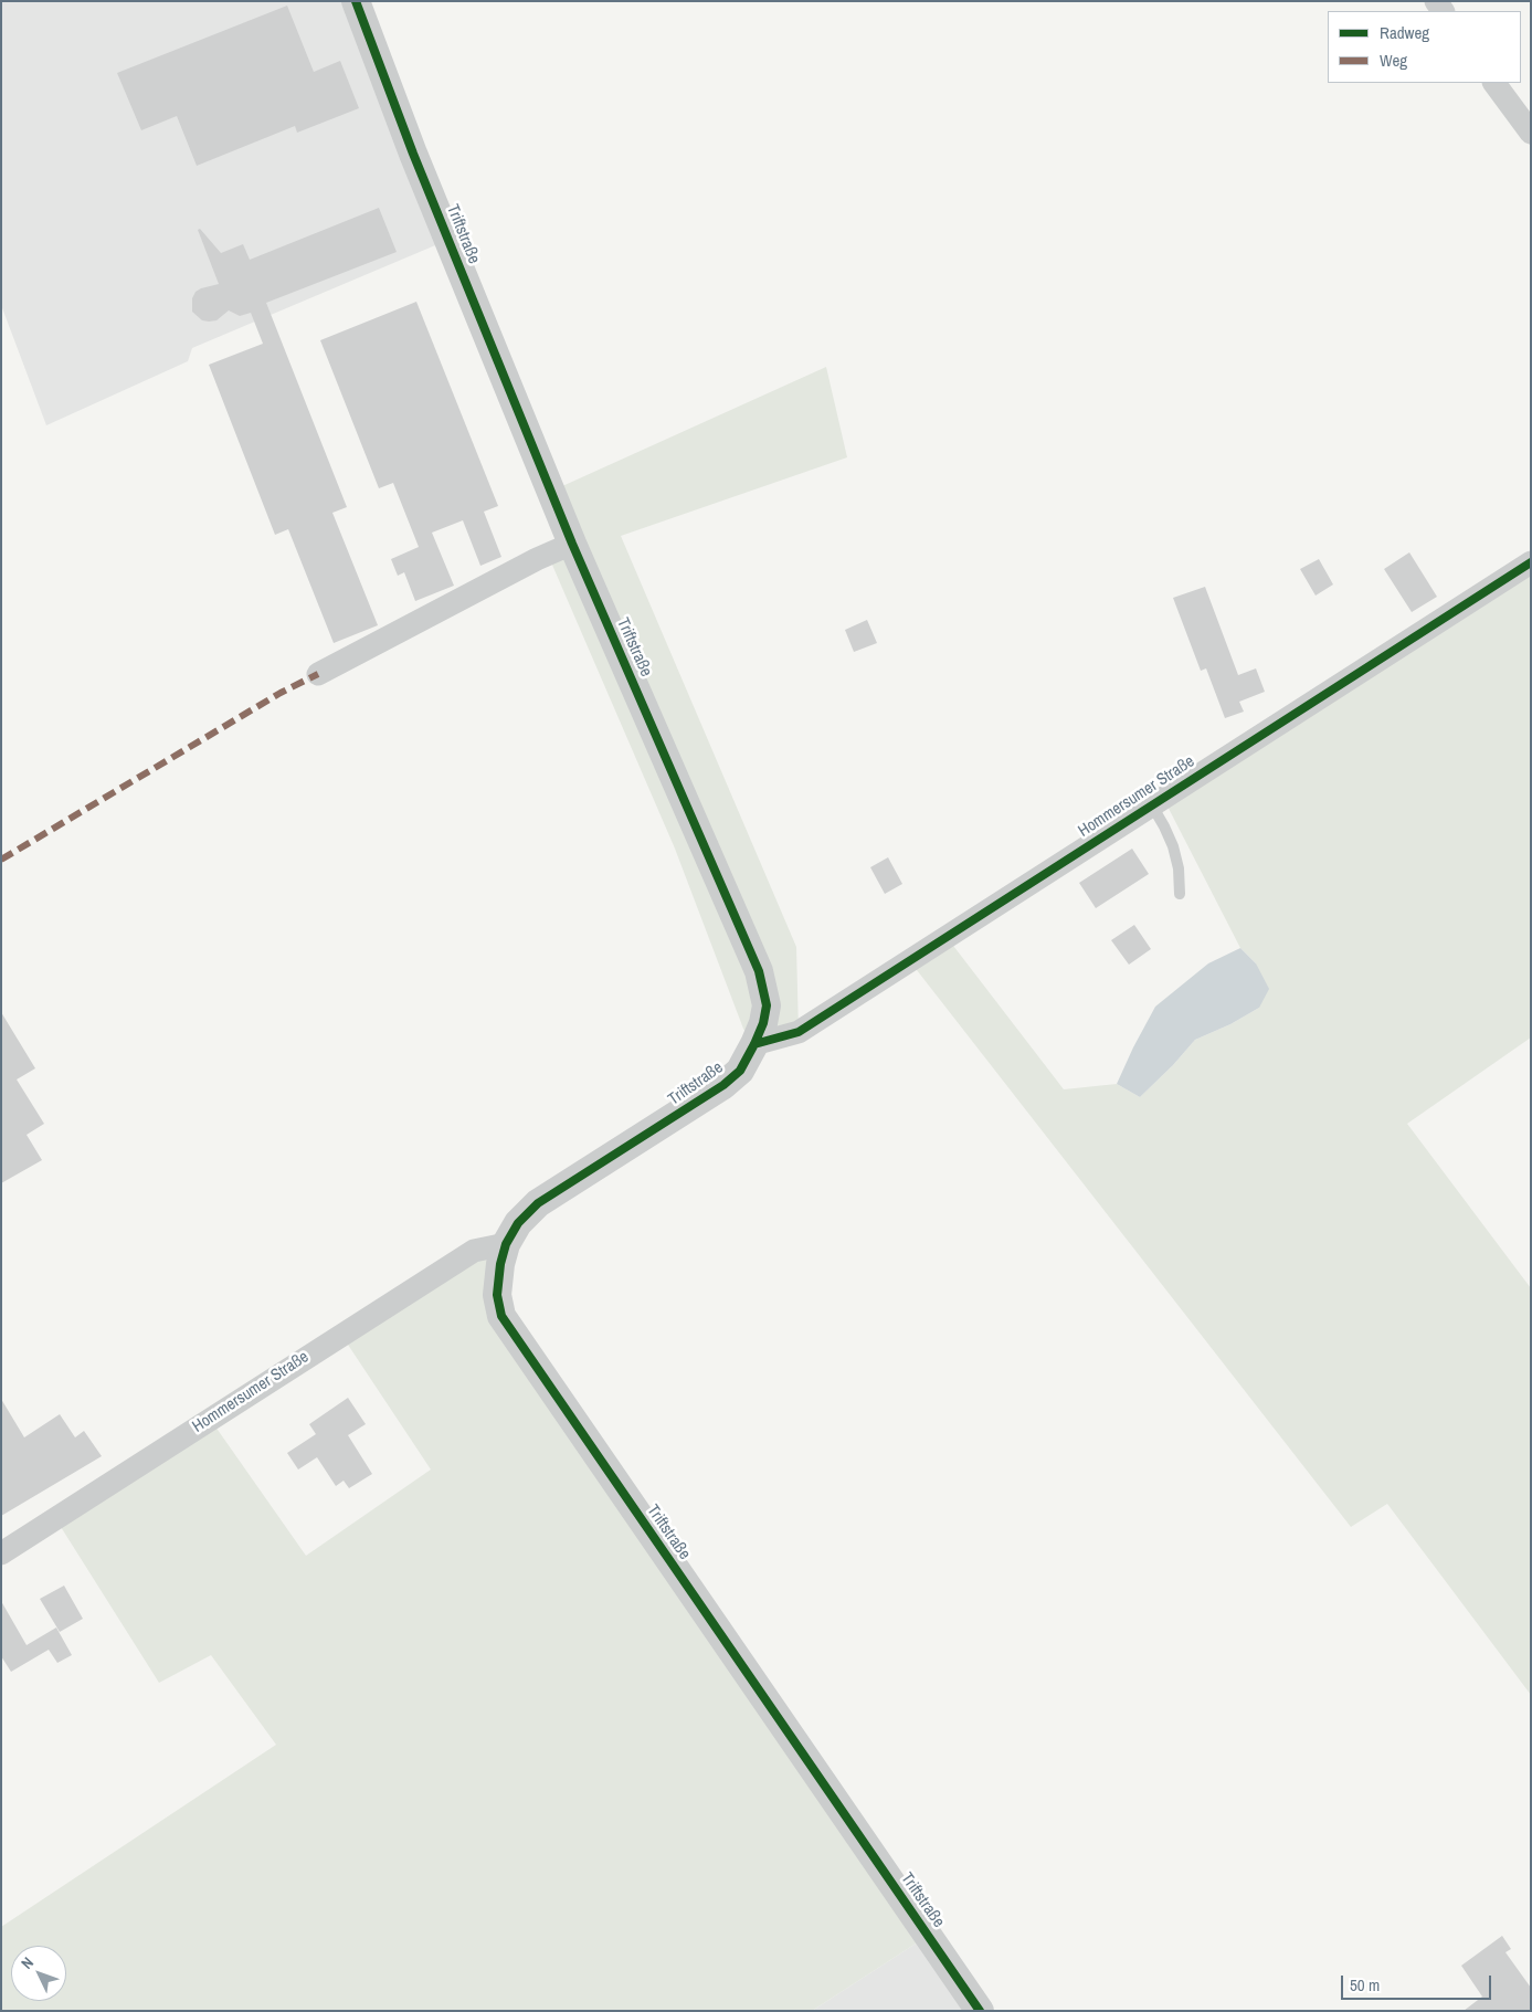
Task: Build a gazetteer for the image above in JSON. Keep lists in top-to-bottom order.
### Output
{
  "streets": {
    "street": ["Triftstraße", "Hommersumer Straße"]
  },
  "crossings": [
    ["Triftstraße", "Hommersumer Straße"]
  ],
  "legend": ["Radweg", "Weg"],
  "scale_bar": "50 m",
  "north": "top left"
}
